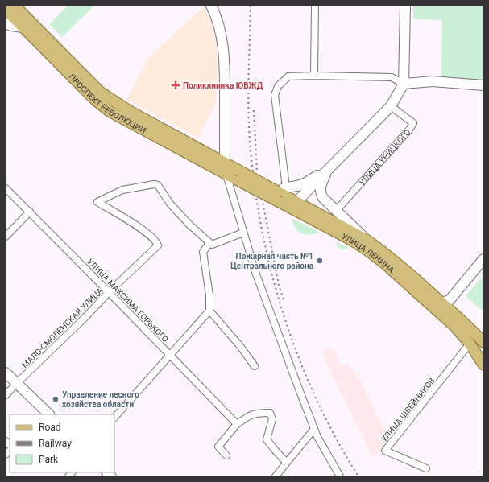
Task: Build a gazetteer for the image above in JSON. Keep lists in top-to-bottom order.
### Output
{
  "streets": {
    "main road": ["ПРОСПЕКТ РЕВОЛЮЦИИ", "УЛИЦА ЛЕНИНА"],
    "street": [
      "УЛИЦА УРИЦКОГО",
      "УЛИЦА МАКСИМА ГОРЬКОГО",
      "МАЛО-СМОЛЕНСКАЯ УЛИЦА",
      "УЛИЦА ШВЕЙНИКОВ"
    ]
  },
  "crossings": [
    ["ПРОСПЕКТ РЕВОЛЮЦИИ", "УЛИЦА ЛЕНИНА"],
    ["УЛИЦА УРИЦКОГО", "УЛИЦА ЛЕНИНА"],
    ["УЛИЦА ЛЕНИНА", "УЛИЦА ШВЕЙНИКОВ"],
    ["УЛИЦА МАКСИМА ГОРЬКОГО", "МАЛО-СМОЛЕНСКАЯ УЛИЦА"]
  ],
  "places": {
    "health": ["Поликлиника ЮВЖД"],
    "other": ["Пожарная часть №1 Центрального района", "Управление лесного хозяйства области"]
  },
  "legend": ["Road", "Railway", "Park"]
}
